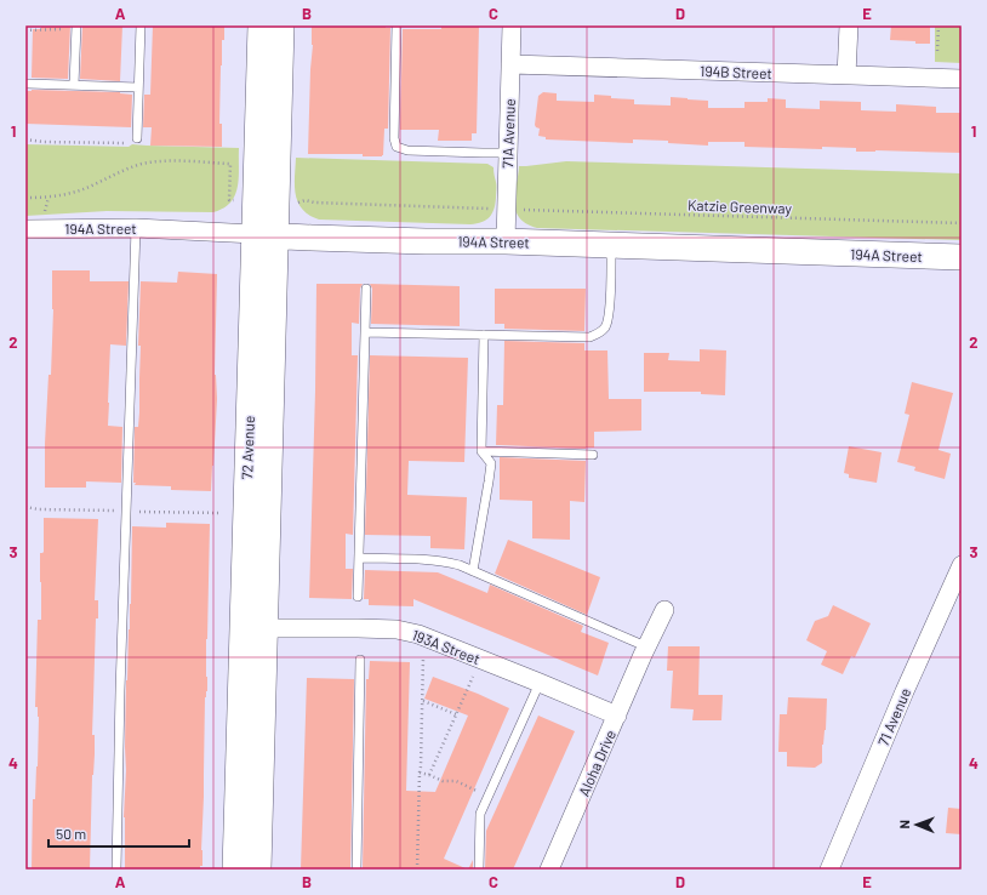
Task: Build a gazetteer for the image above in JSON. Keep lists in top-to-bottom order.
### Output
{
  "streets": {
    "main road": ["194A Street", "72 Avenue"],
    "street": [
      "194B Street",
      "71A Avenue",
      "193A Street",
      "71 Avenue",
      "Aloha Drive"
    ],
    "path": ["Katzie Greenway"]
  },
  "crossings": [
    ["194B Street", "71A Avenue"],
    ["71A Avenue", "194A Street"],
    ["194A Street", "72 Avenue"],
    ["72 Avenue", "193A Street"],
    ["193A Street", "Aloha Drive"]
  ],
  "scale_bar": "50 m",
  "north": "left",
  "grid": {
    "columns": [
      "A",
      "B",
      "C",
      "D",
      "E"
    ],
    "rows": [
      "1",
      "2",
      "3",
      "4"
    ]
  }
}
